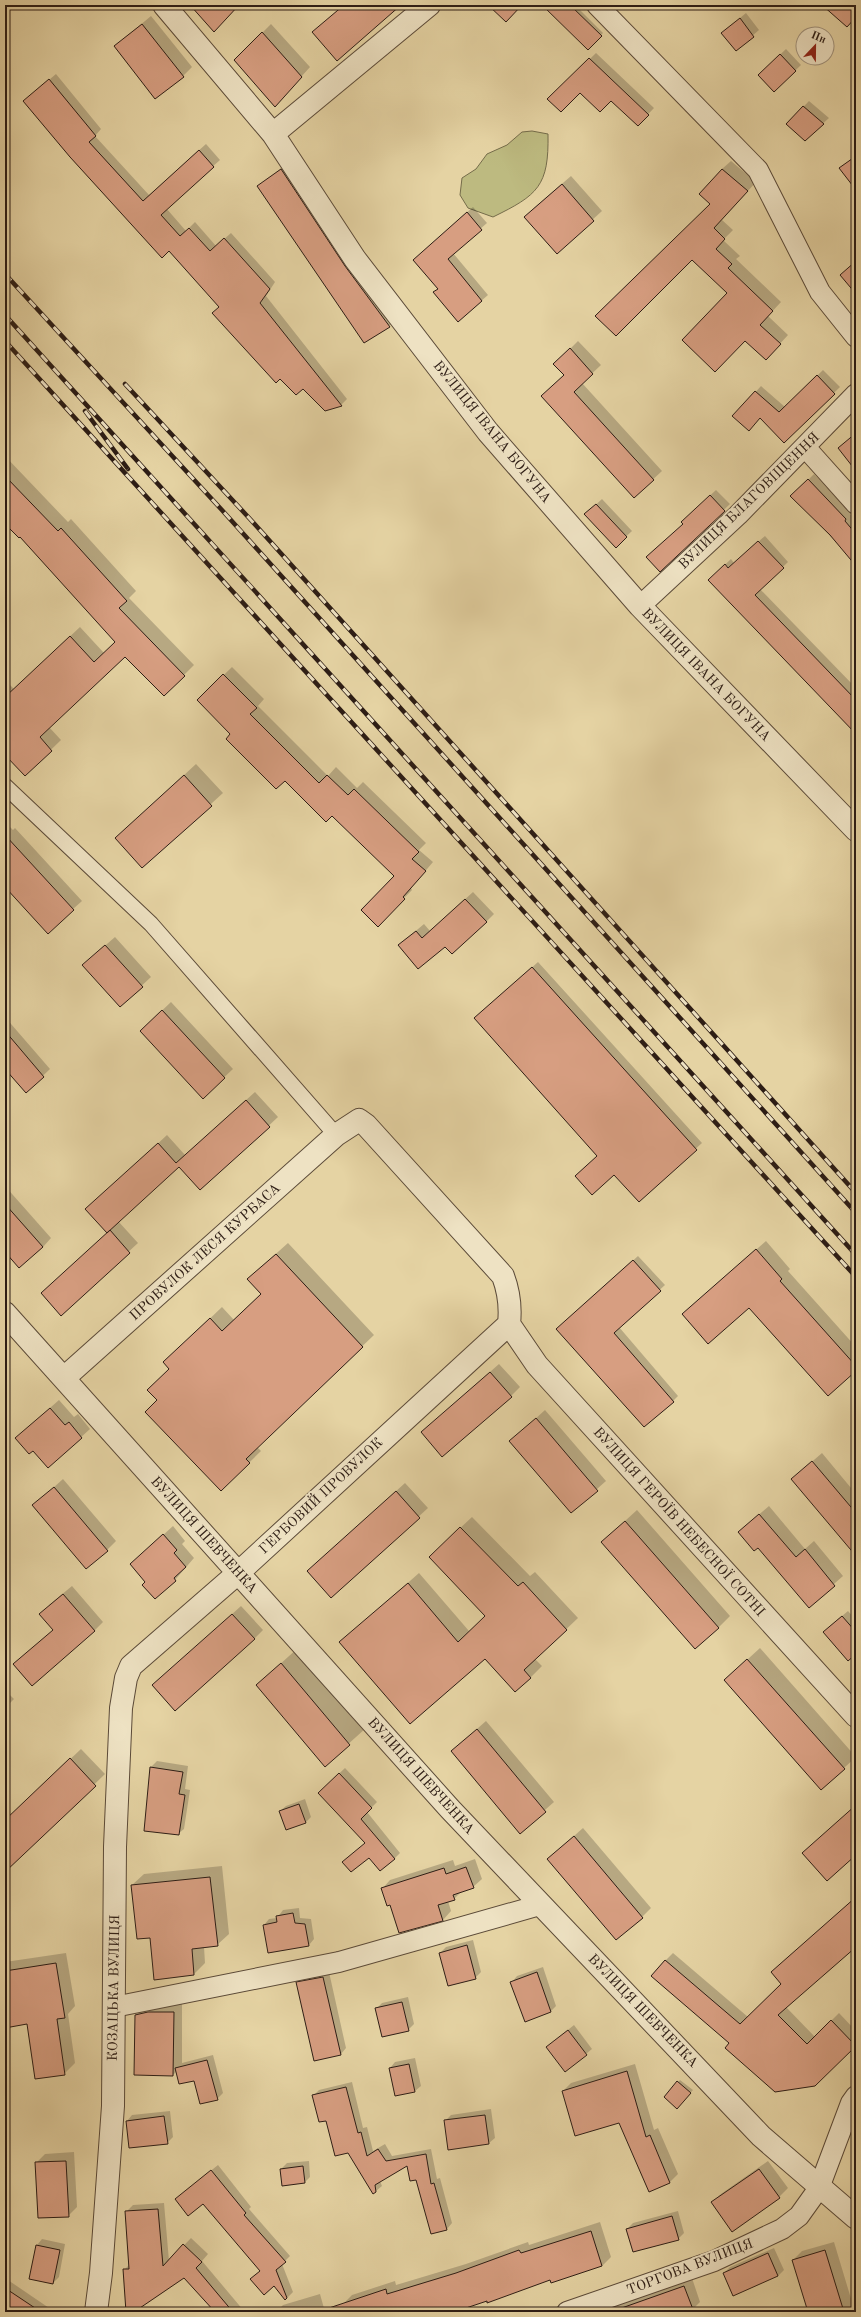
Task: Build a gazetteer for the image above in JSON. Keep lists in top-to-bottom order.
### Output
{
  "streets": {
    "street": [
      "ВУЛИЦЯ ІВАНА БОГУНА",
      "ВУЛИЦЯ БЛАГОВІЩЕННЯ",
      "ПРОВУЛОК ЛЕСЯ КУРБАСА",
      "ГЕРБОВИЙ ПРОВУЛОК",
      "ВУЛИЦЯ ГЕРОЇВ НЕБЕСНОЇ СОТНІ",
      "ВУЛИЦЯ ШЕВЧЕНКА",
      "КОЗАЦЬКА ВУЛИЦЯ",
      "ТОРГОВА ВУЛИЦЯ"
    ]
  },
  "crossings": [
    ["ВУЛИЦЯ ІВАНА БОГУНА", "ВУЛИЦЯ БЛАГОВІЩЕННЯ"],
    ["ПРОВУЛОК ЛЕСЯ КУРБАСА", "ВУЛИЦЯ ШЕВЧЕНКА"],
    ["ГЕРБОВИЙ ПРОВУЛОК", "ВУЛИЦЯ ГЕРОЇВ НЕБЕСНОЇ СОТНІ"],
    ["ГЕРБОВИЙ ПРОВУЛОК", "ВУЛИЦЯ ШЕВЧЕНКА"],
    ["ГЕРБОВИЙ ПРОВУЛОК", "КОЗАЦЬКА ВУЛИЦЯ"],
    ["ВУЛИЦЯ ШЕВЧЕНКА", "ТОРГОВА ВУЛИЦЯ"]
  ],
  "north": "top"
}
